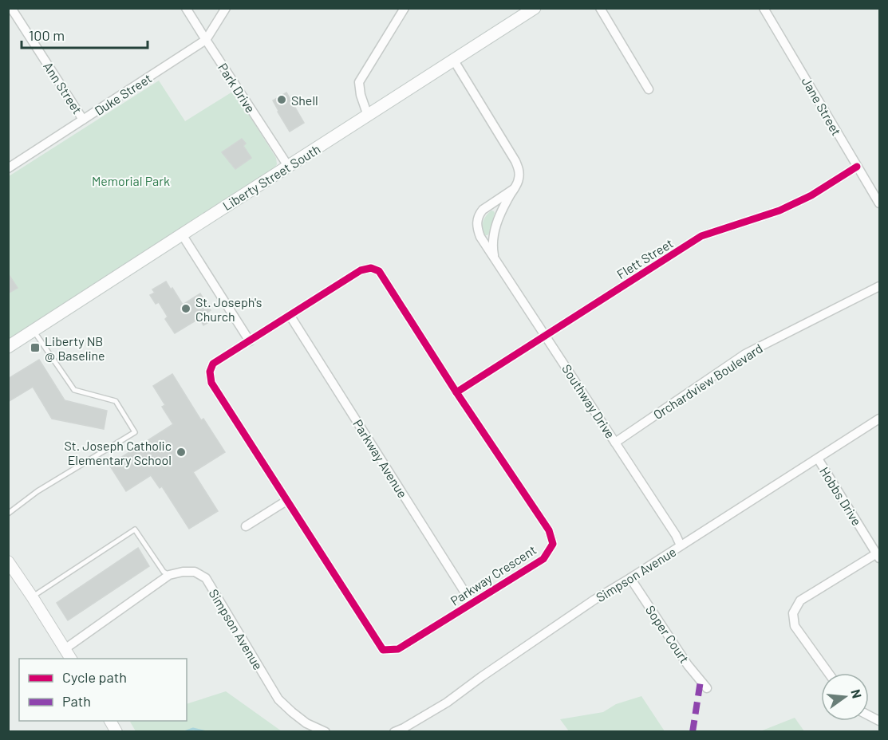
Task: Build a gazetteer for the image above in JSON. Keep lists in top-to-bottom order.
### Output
{
  "streets": {
    "main road": ["Liberty Street South"],
    "street": [
      "Ann Street",
      "Park Drive",
      "Duke Street",
      "Jane Street",
      "Flett Street",
      "Orchardview Boulevard",
      "Southway Drive",
      "Parkway Avenue",
      "Hobbs Drive",
      "Simpson Avenue",
      "Parkway Crescent",
      "Soper Court"
    ]
  },
  "crossings": [
    ["Ann Street", "Duke Street"],
    ["Park Drive", "Duke Street"],
    ["Park Drive", "Liberty Street South"],
    ["Jane Street", "Flett Street"],
    ["Flett Street", "Southway Drive"],
    ["Flett Street", "Parkway Crescent"],
    ["Orchardview Boulevard", "Southway Drive"],
    ["Southway Drive", "Simpson Avenue"],
    ["Parkway Avenue", "Parkway Crescent"],
    ["Hobbs Drive", "Simpson Avenue"],
    ["Simpson Avenue", "Soper Court"]
  ],
  "parks": ["Memorial Park"],
  "places": {
    "other": ["Shell", "St. Joseph's Church", "St. Joseph Catholic Elementary School"],
    "transit": ["Liberty NB @ Baseline"]
  },
  "legend": ["Cycle path", "Path"],
  "scale_bar": "100 m",
  "north": "right"
}
